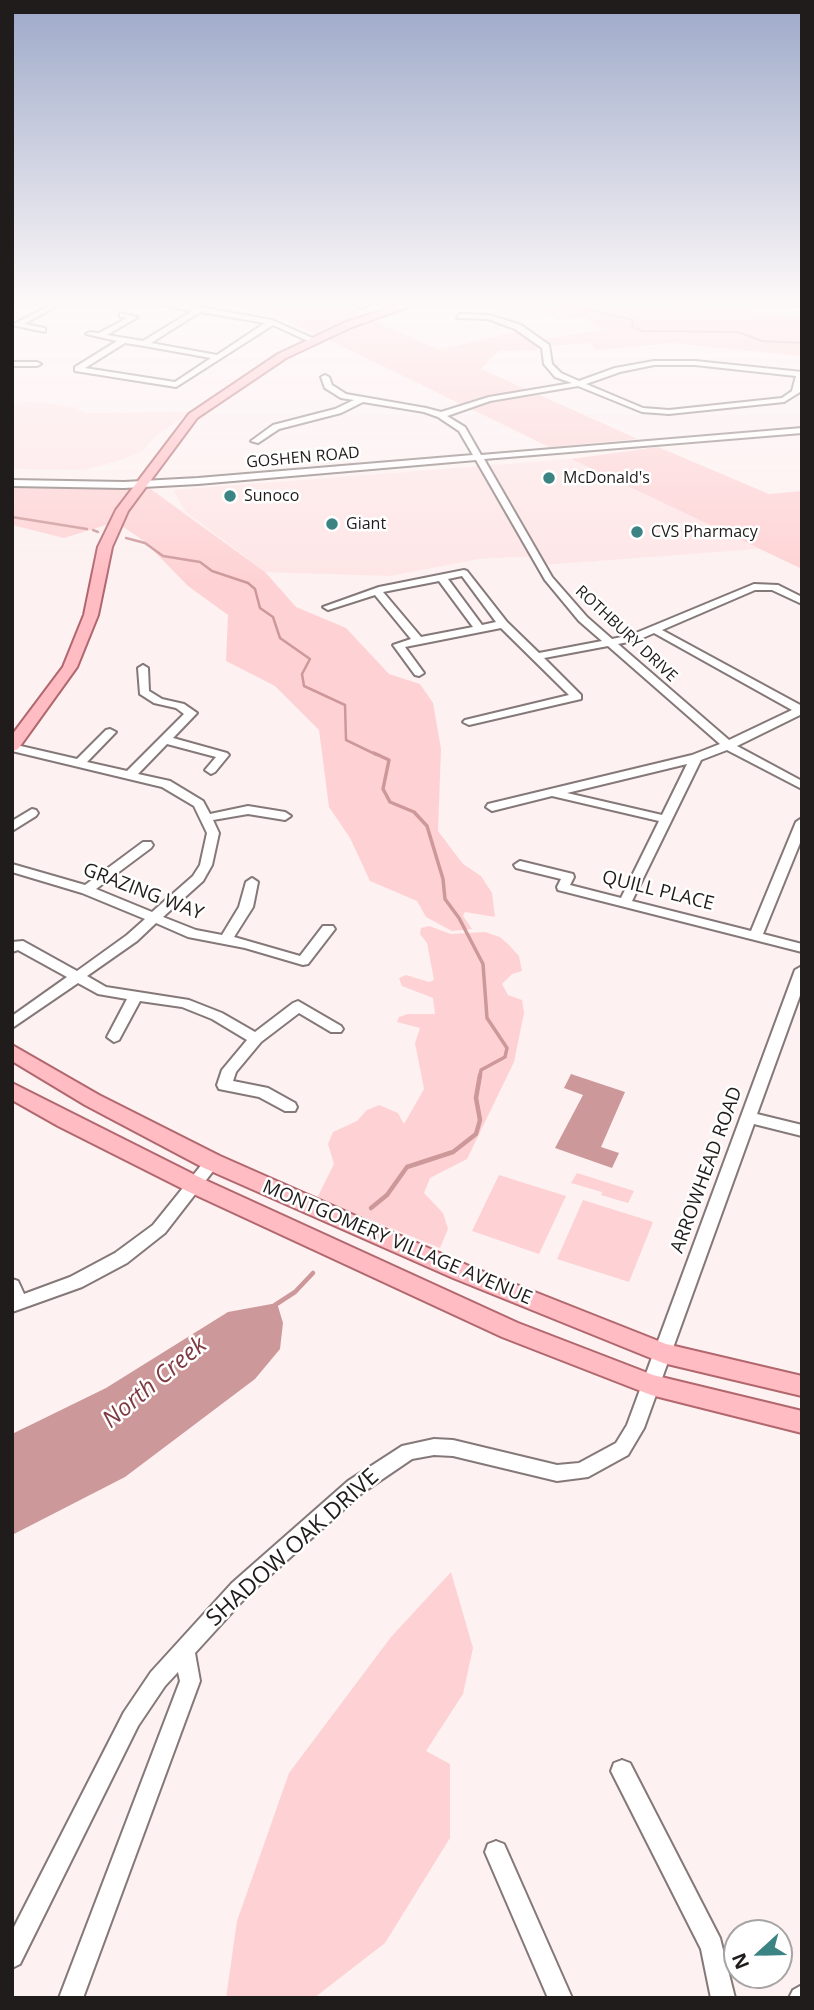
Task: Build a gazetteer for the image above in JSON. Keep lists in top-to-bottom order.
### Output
{
  "streets": {
    "main road": ["MONTGOMERY VILLAGE AVENUE"],
    "street": [
      "GOSHEN ROAD",
      "ROTHBURY DRIVE",
      "QUILL PLACE",
      "GRAZING WAY",
      "ARROWHEAD ROAD",
      "SHADOW OAK DRIVE"
    ]
  },
  "crossings": [
    ["GOSHEN ROAD", "ROTHBURY DRIVE"],
    ["ARROWHEAD ROAD", "MONTGOMERY VILLAGE AVENUE"],
    ["ARROWHEAD ROAD", "SHADOW OAK DRIVE"],
    ["MONTGOMERY VILLAGE AVENUE", "SHADOW OAK DRIVE"]
  ],
  "water": ["North Creek"],
  "places": [
    "McDonald's",
    "Sunoco",
    "Giant",
    "CVS Pharmacy"
  ],
  "north": "left"
}
